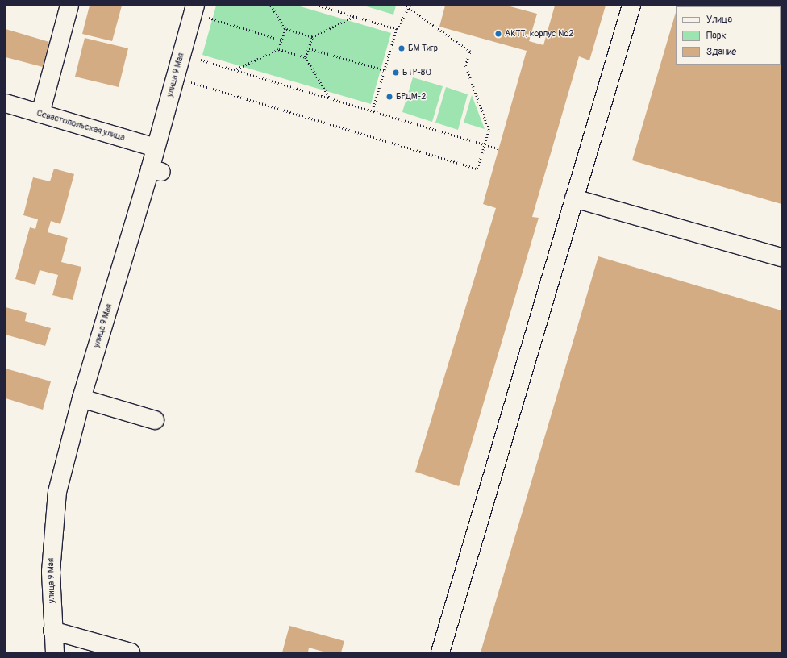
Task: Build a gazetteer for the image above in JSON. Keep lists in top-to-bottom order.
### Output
{
  "streets": {
    "main road": ["улица 9 Мая", "Севастопольская улица"]
  },
  "crossings": [
    ["улица 9 Мая", "Севастопольская улица"]
  ],
  "places": [
    "АКТТ, корпус №2",
    "БМ Тигр",
    "БТР-80",
    "БРДМ-2"
  ],
  "legend": ["Улица", "Парк", "Здание"]
}
